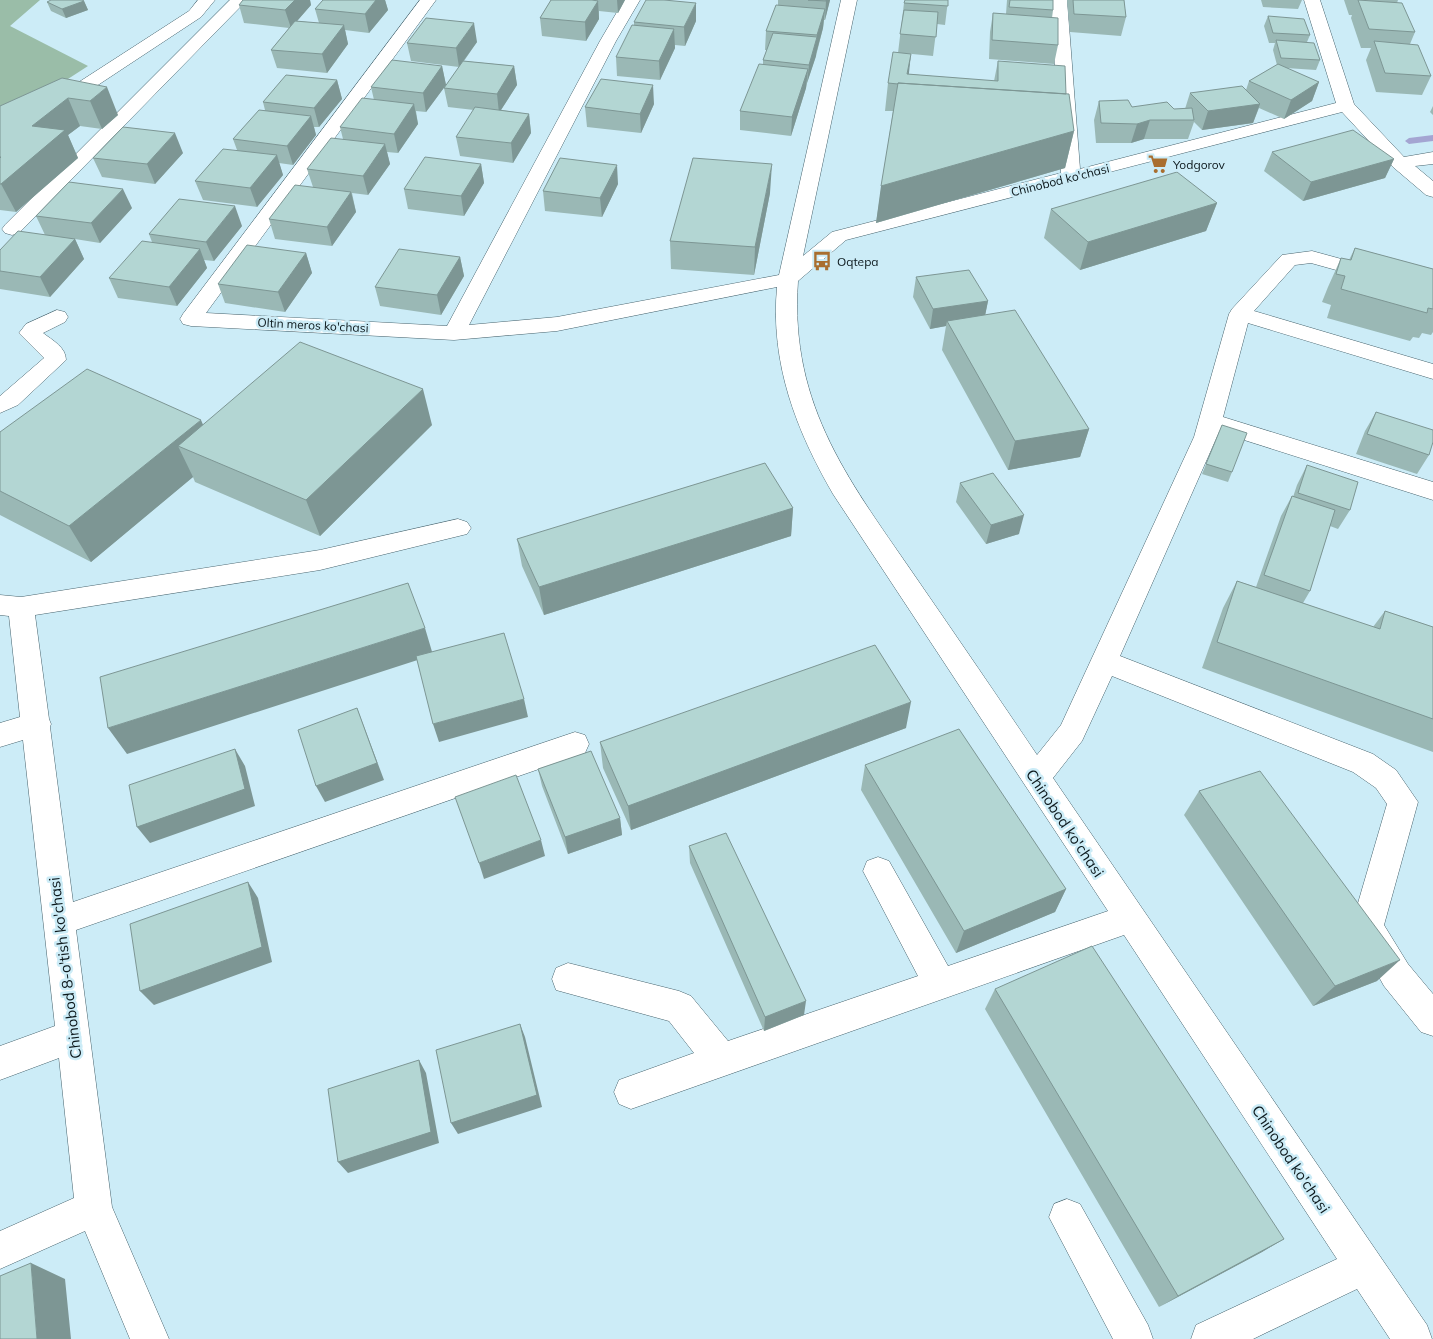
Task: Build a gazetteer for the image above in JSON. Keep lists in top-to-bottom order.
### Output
{
  "streets": {
    "street": ["Chinobod ko'chasi", "Oltin meros ko'chasi", "Chinobod 8-o'tish ko'chasi"]
  },
  "places": {
    "supermarket": ["Yodgorov"],
    "bus stop": ["Oqtepa"]
  }
}
